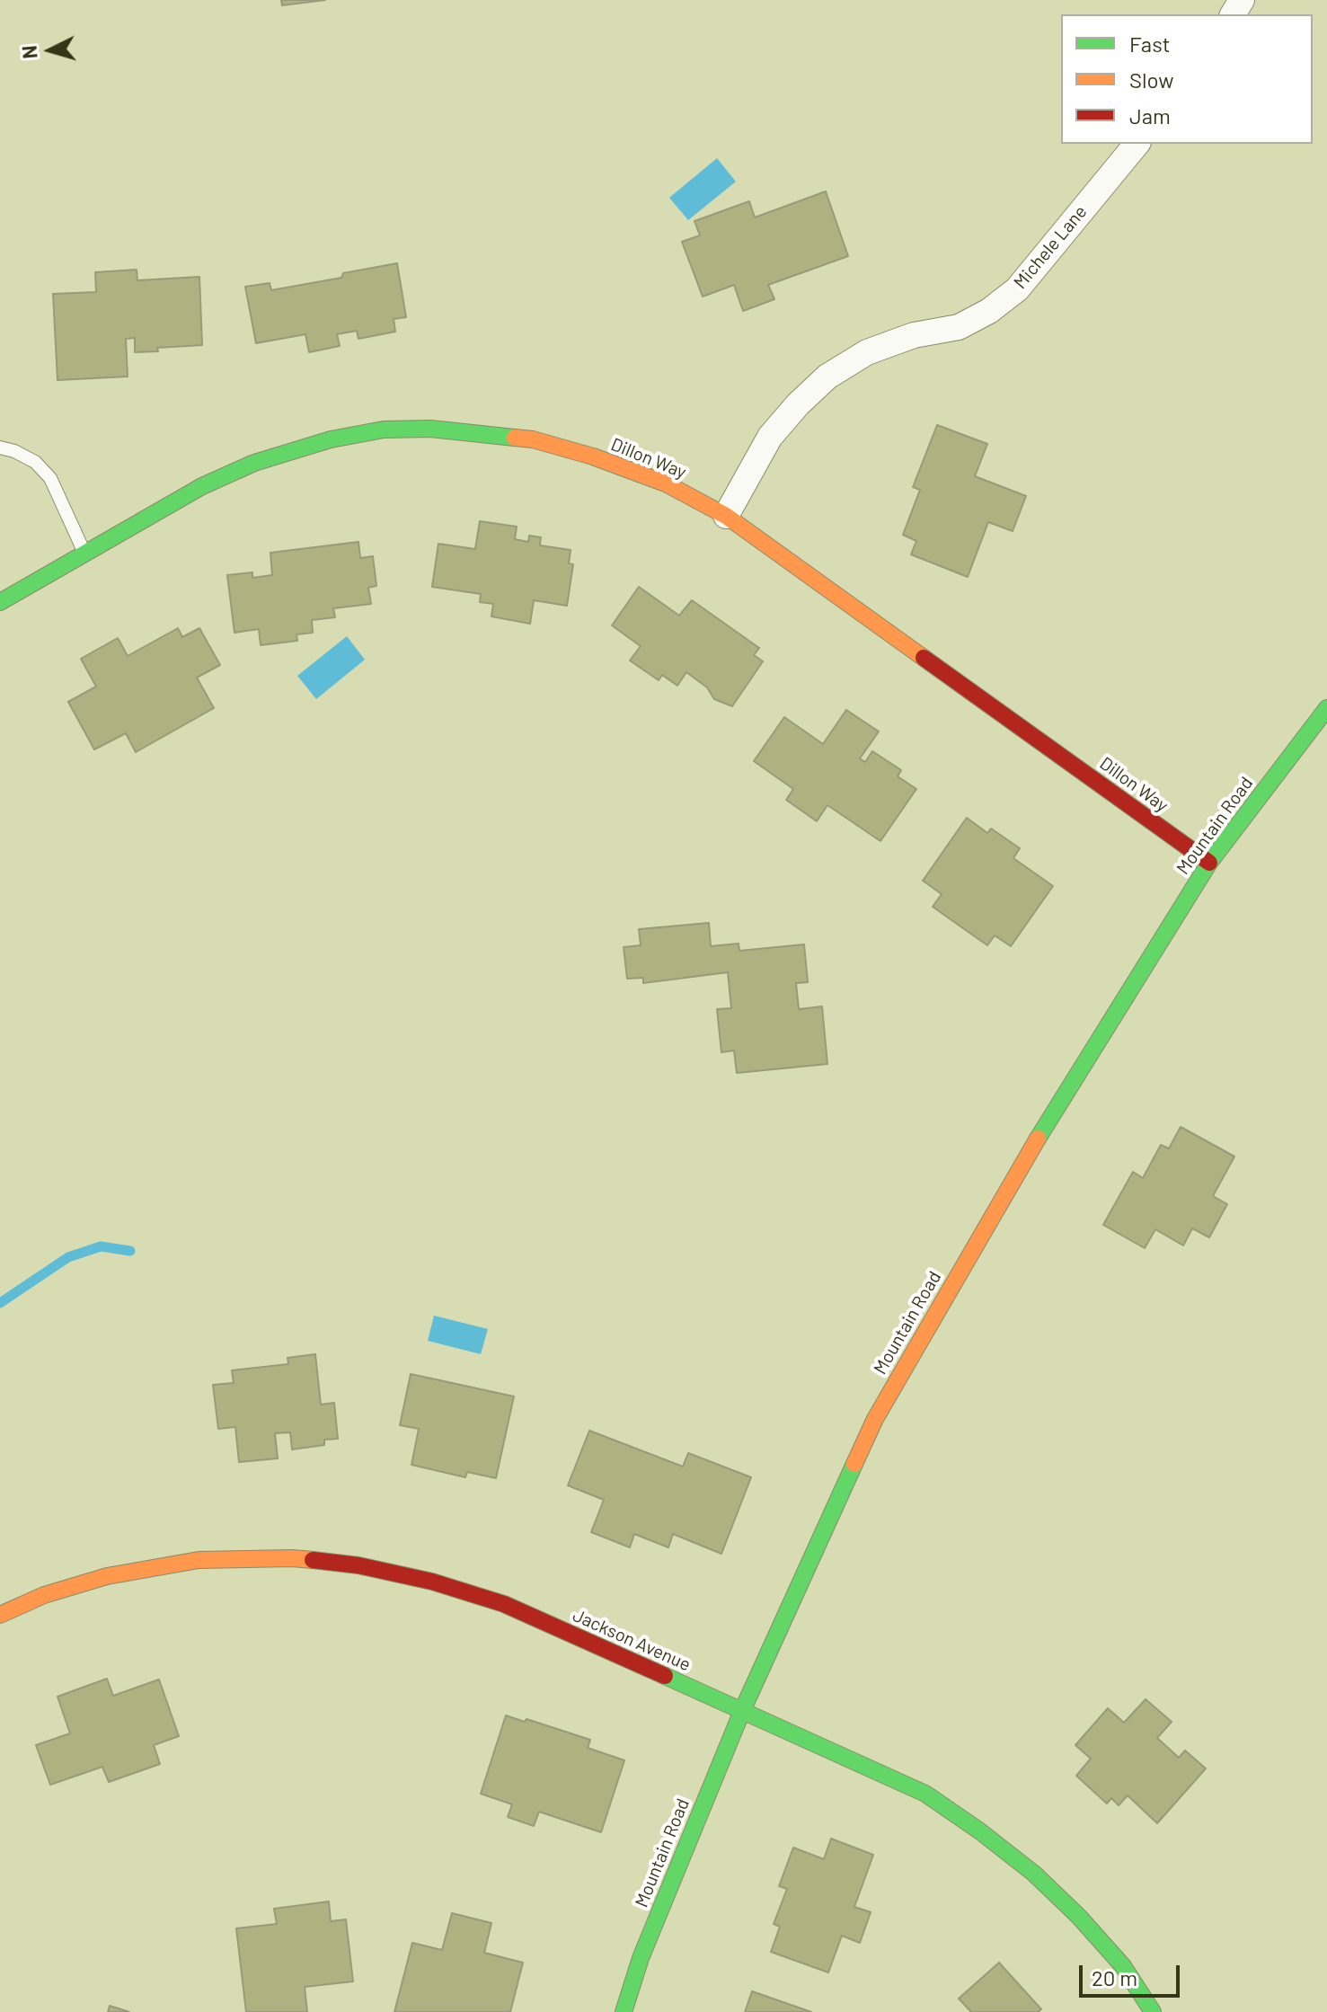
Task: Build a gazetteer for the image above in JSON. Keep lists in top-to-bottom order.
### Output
{
  "streets": {
    "street": [
      "Michele Lane",
      "Dillon Way",
      "Mountain Road",
      "Jackson Avenue"
    ]
  },
  "crossings": [
    ["Michele Lane", "Dillon Way"],
    ["Dillon Way", "Mountain Road"],
    ["Mountain Road", "Jackson Avenue"]
  ],
  "legend": ["Fast", "Slow", "Jam"],
  "scale_bar": "20 m",
  "north": "left"
}
